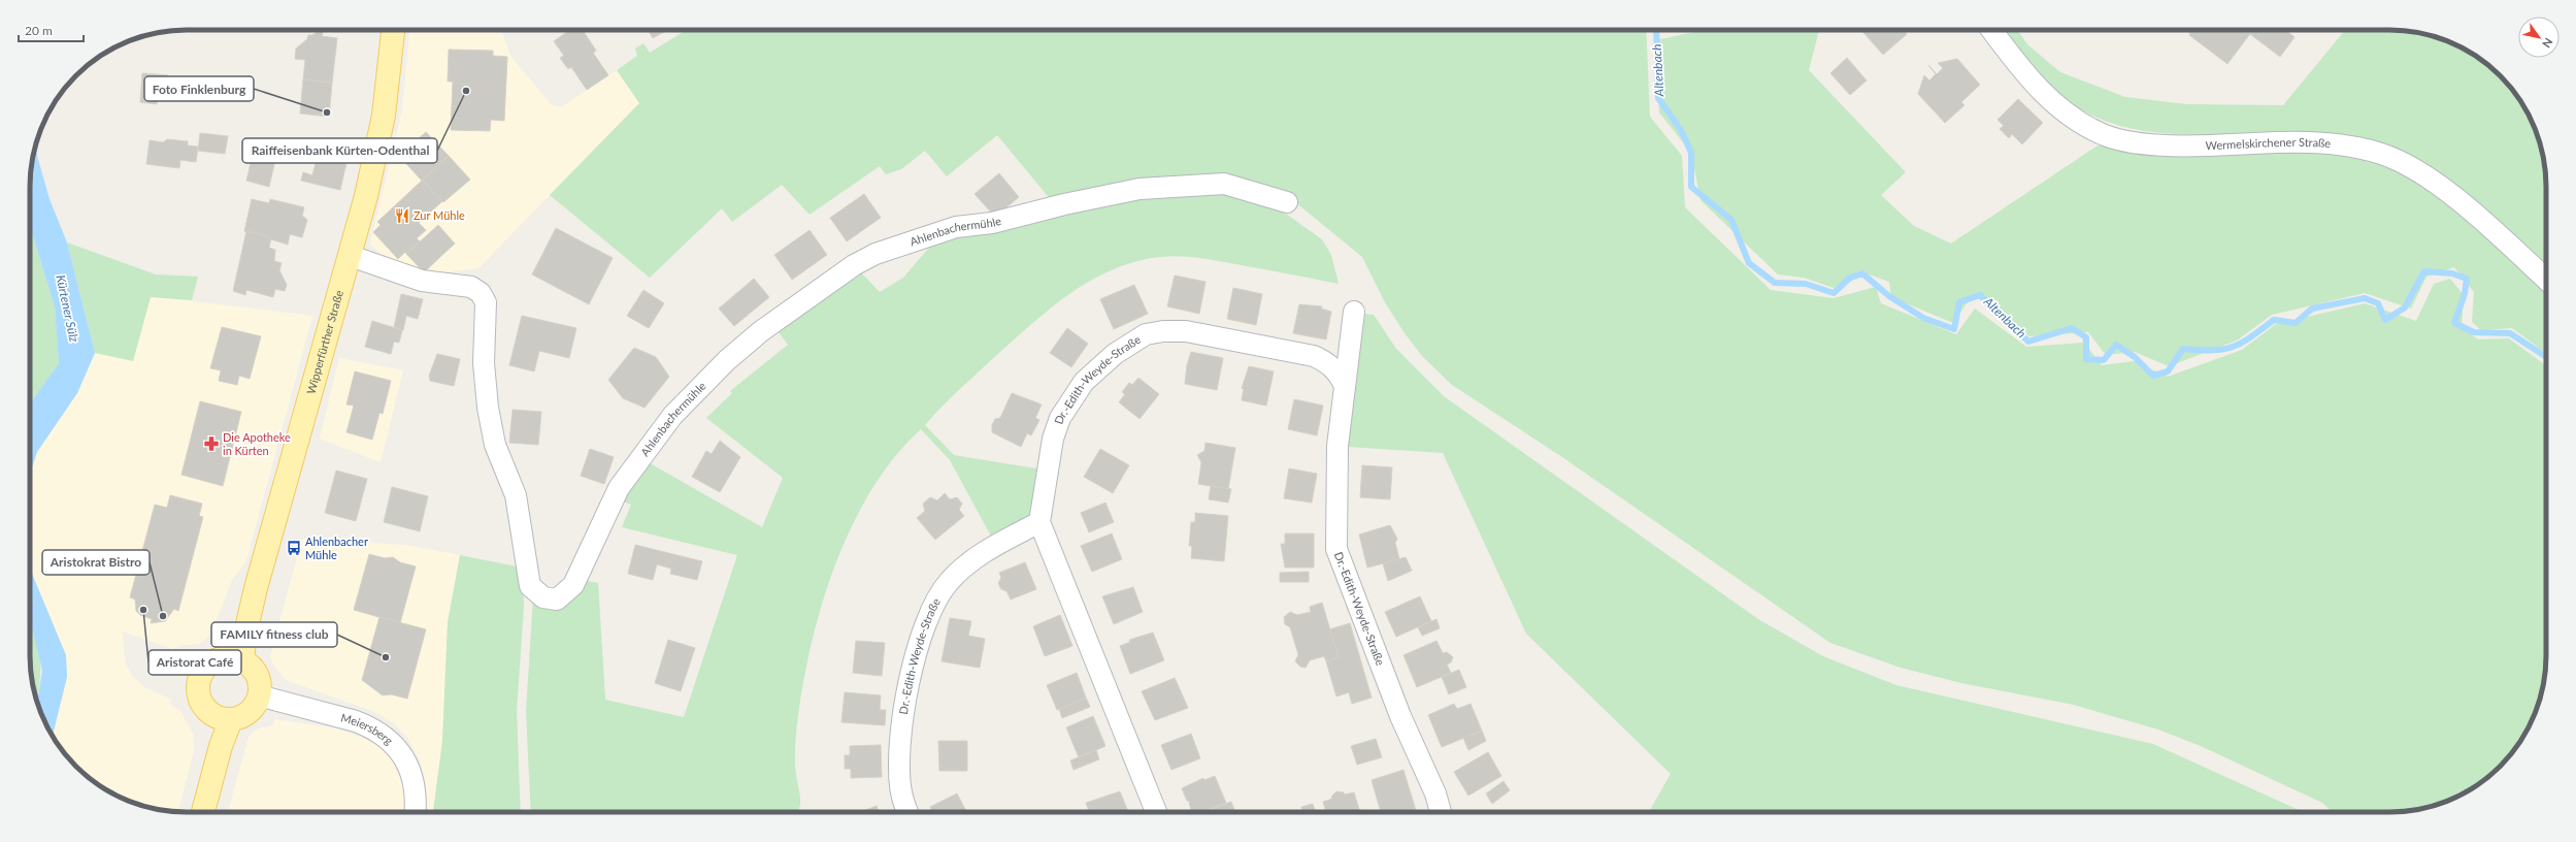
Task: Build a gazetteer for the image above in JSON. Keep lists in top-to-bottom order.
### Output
{
  "streets": {
    "main road": ["Wipperfürther Straße"],
    "street": [
      "Wermelskirchener Straße",
      "Ahlenbachermühle",
      "Dr.-Edith-Weyde-Straße",
      "Meiersberg"
    ]
  },
  "crossings": [
    ["Ahlenbachermühle", "Wipperfürther Straße"],
    ["Wipperfürther Straße", "Meiersberg"]
  ],
  "water": ["Altenbach", "Kürtener Sülz"],
  "places": {
    "other": [
      "Raiffeisenbank Kürten-Odenthal",
      "Foto Finklenburg",
      "Aristorat Café",
      "Aristokrat Bistro",
      "FAMILY fitness club"
    ],
    "restaurant": ["Zur Mühle"],
    "pharmacy": ["Die Apotheke in Kürten"],
    "bus stop": ["Ahlenbacher Mühle"]
  },
  "scale_bar": "20 m",
  "north": "bottom right"
}
